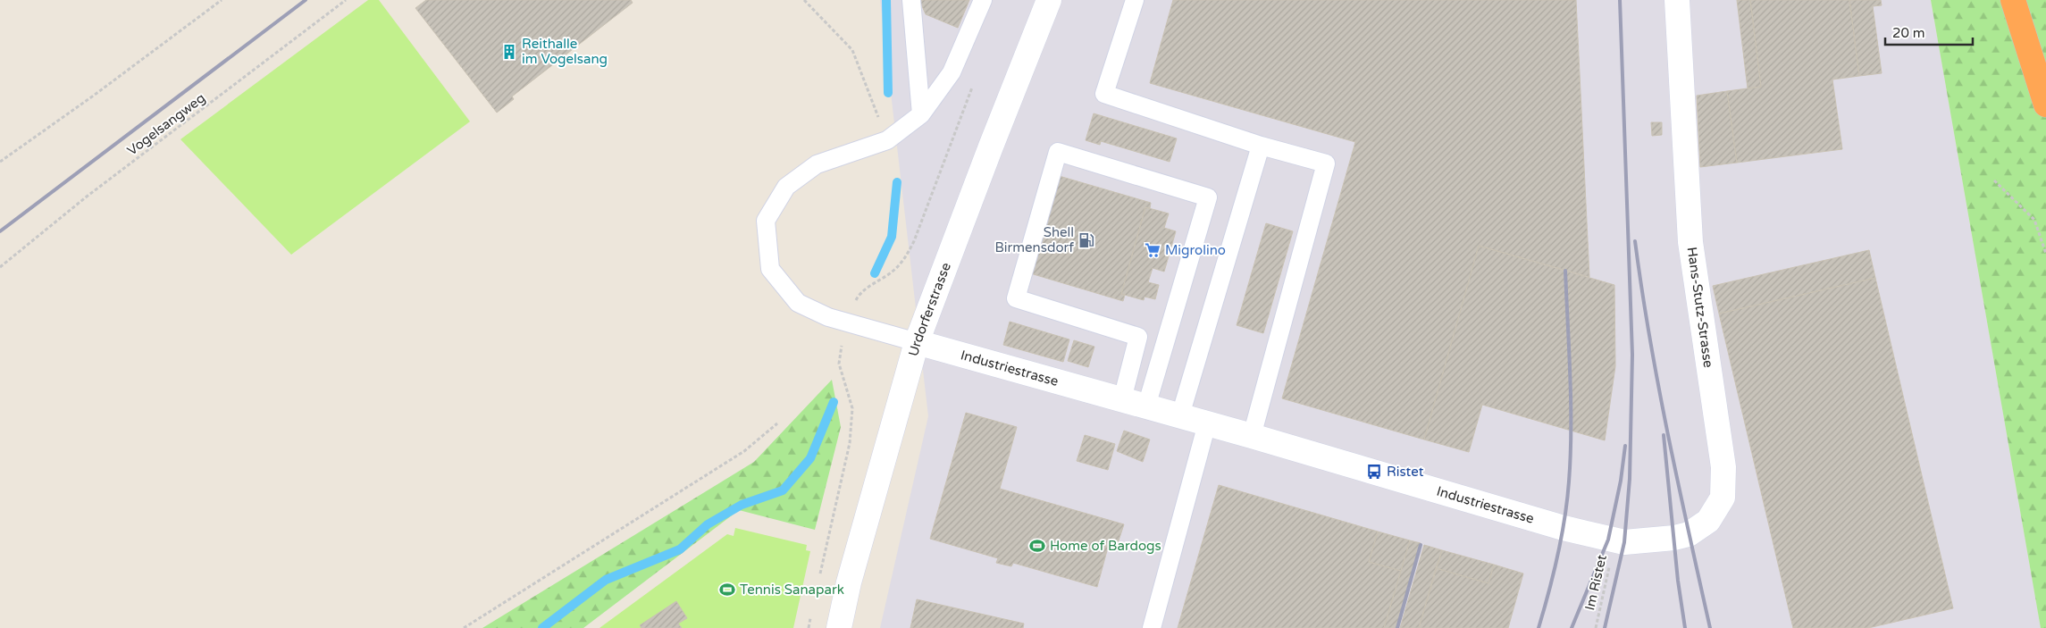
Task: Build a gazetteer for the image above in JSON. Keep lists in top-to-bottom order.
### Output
{
  "streets": {
    "street": ["Hans-Stutz-Strasse", "Urdorferstrasse", "Industriestrasse"],
    "path": ["Vogelsangweg", "Im Ristet"]
  },
  "crossings": [
    ["Hans-Stutz-Strasse", "Industriestrasse"],
    ["Hans-Stutz-Strasse", "Im Ristet"],
    ["Urdorferstrasse", "Industriestrasse"],
    ["Industriestrasse", "Im Ristet"]
  ],
  "places": {
    "building": ["Reithalle im Vogelsang"],
    "fuel station": ["Shell Birmensdorf"],
    "supermarket": ["Migrolino"],
    "bus stop": ["Ristet"],
    "sports": ["Home of Bardogs", "Tennis Sanapark"]
  },
  "scale_bar": "20 m"
}
